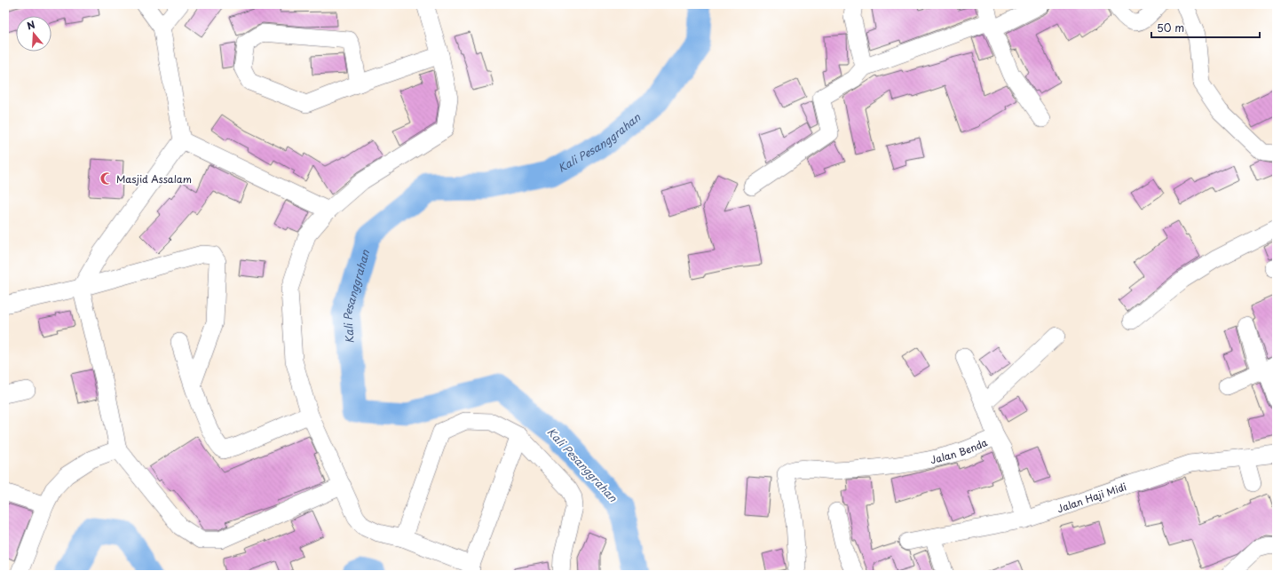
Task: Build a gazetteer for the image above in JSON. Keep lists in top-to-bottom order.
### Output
{
  "streets": {
    "street": ["Jalan Benda", "Jalan Haji Midi"]
  },
  "water": ["Kali Pesanggrahan"],
  "places": {
    "mosque": ["Masjid Assalam"]
  },
  "scale_bar": "50 m",
  "north": "top"
}
